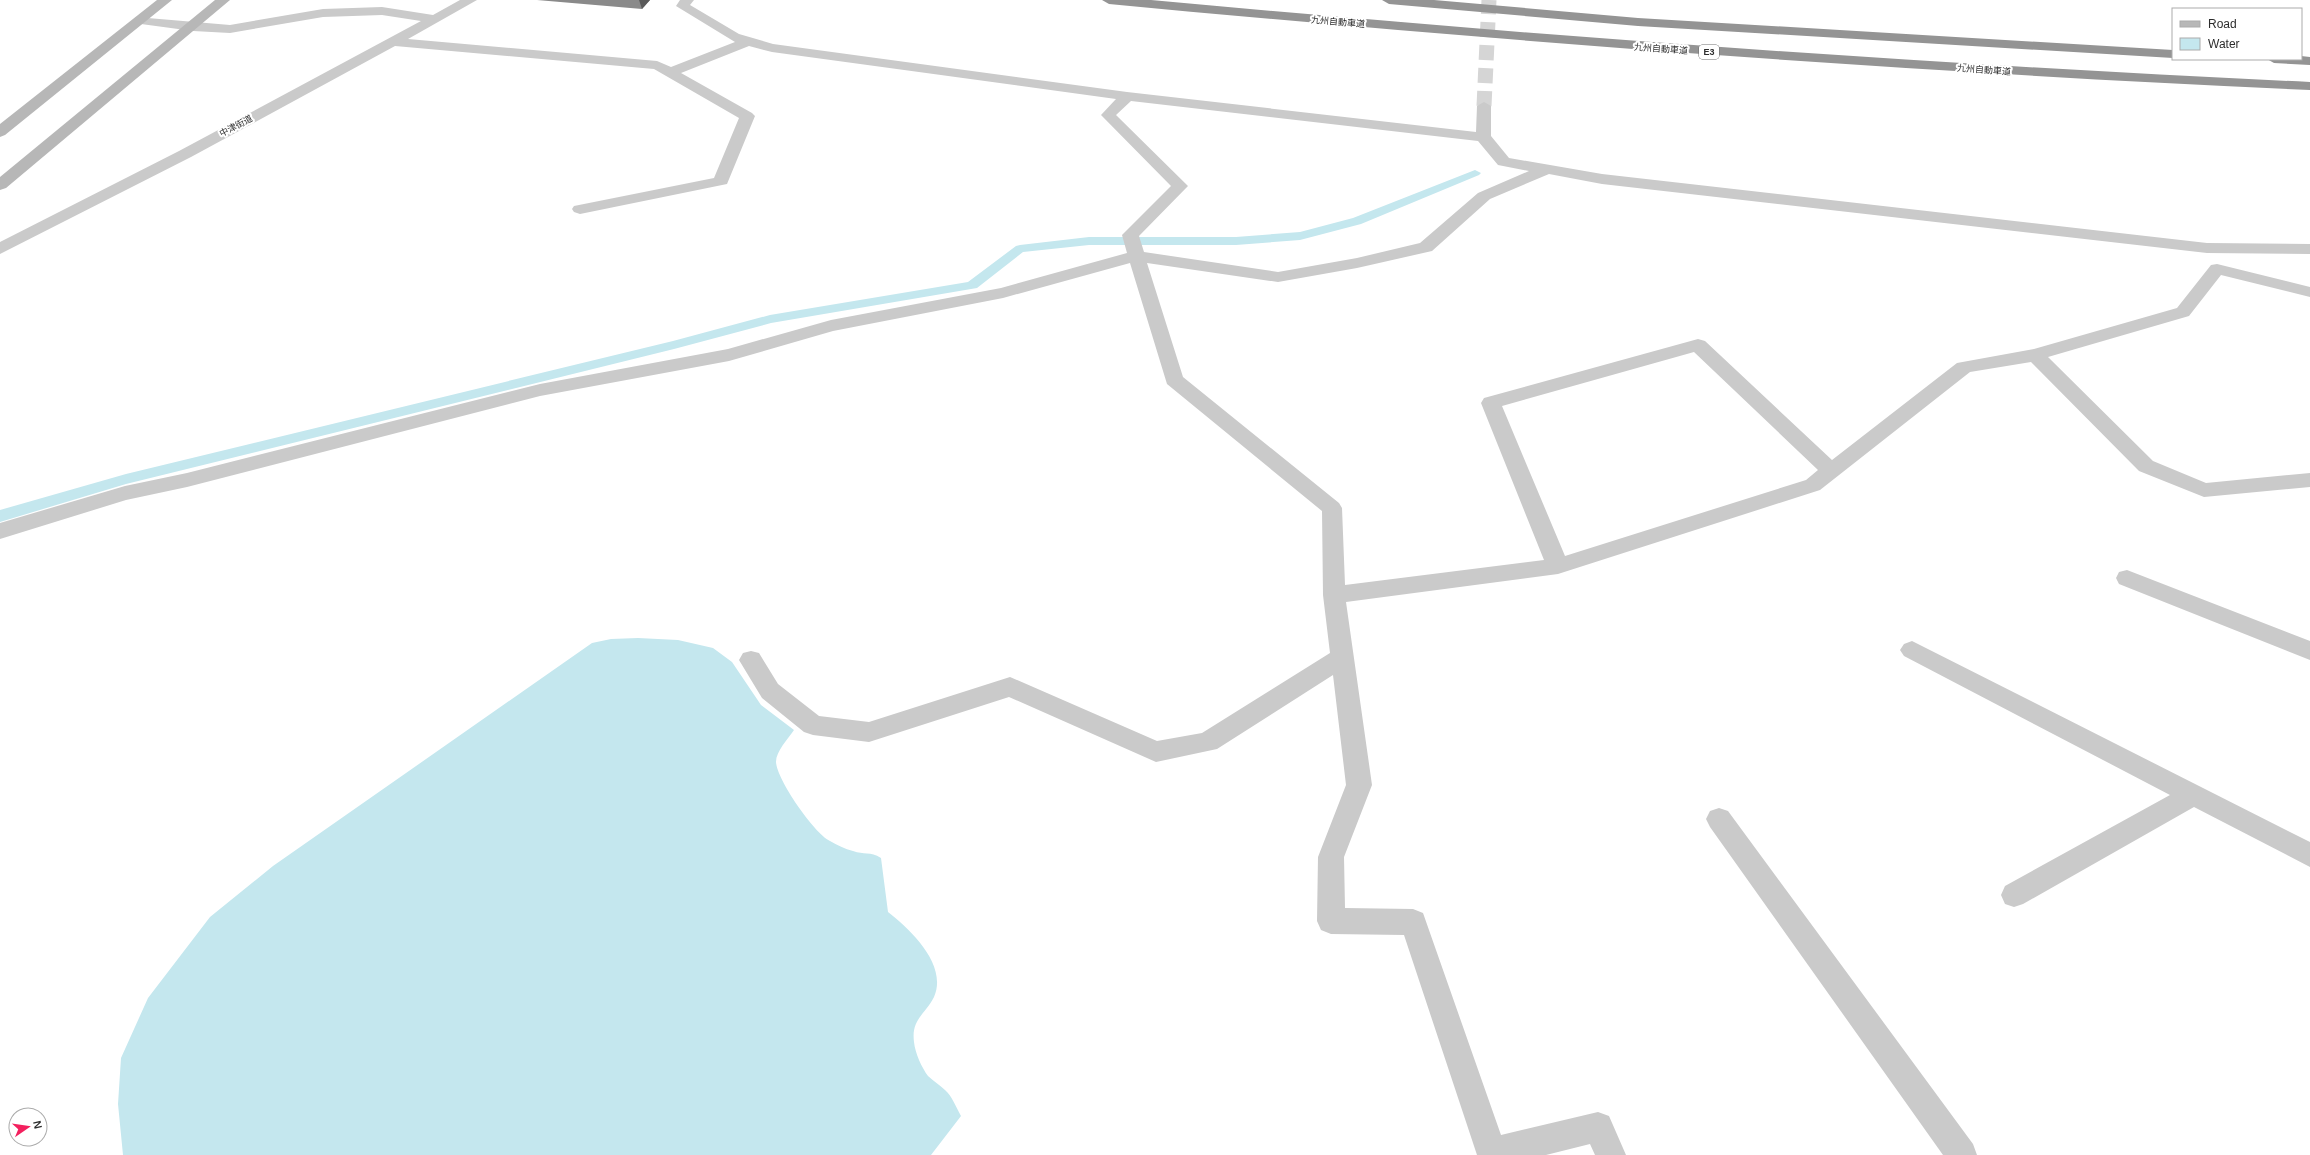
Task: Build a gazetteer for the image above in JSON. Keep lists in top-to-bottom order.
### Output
{
  "streets": {
    "highway": ["九州自動車道", "E3"],
    "street": ["中津街道"]
  },
  "legend": ["Road", "Water"],
  "north": "right"
}
